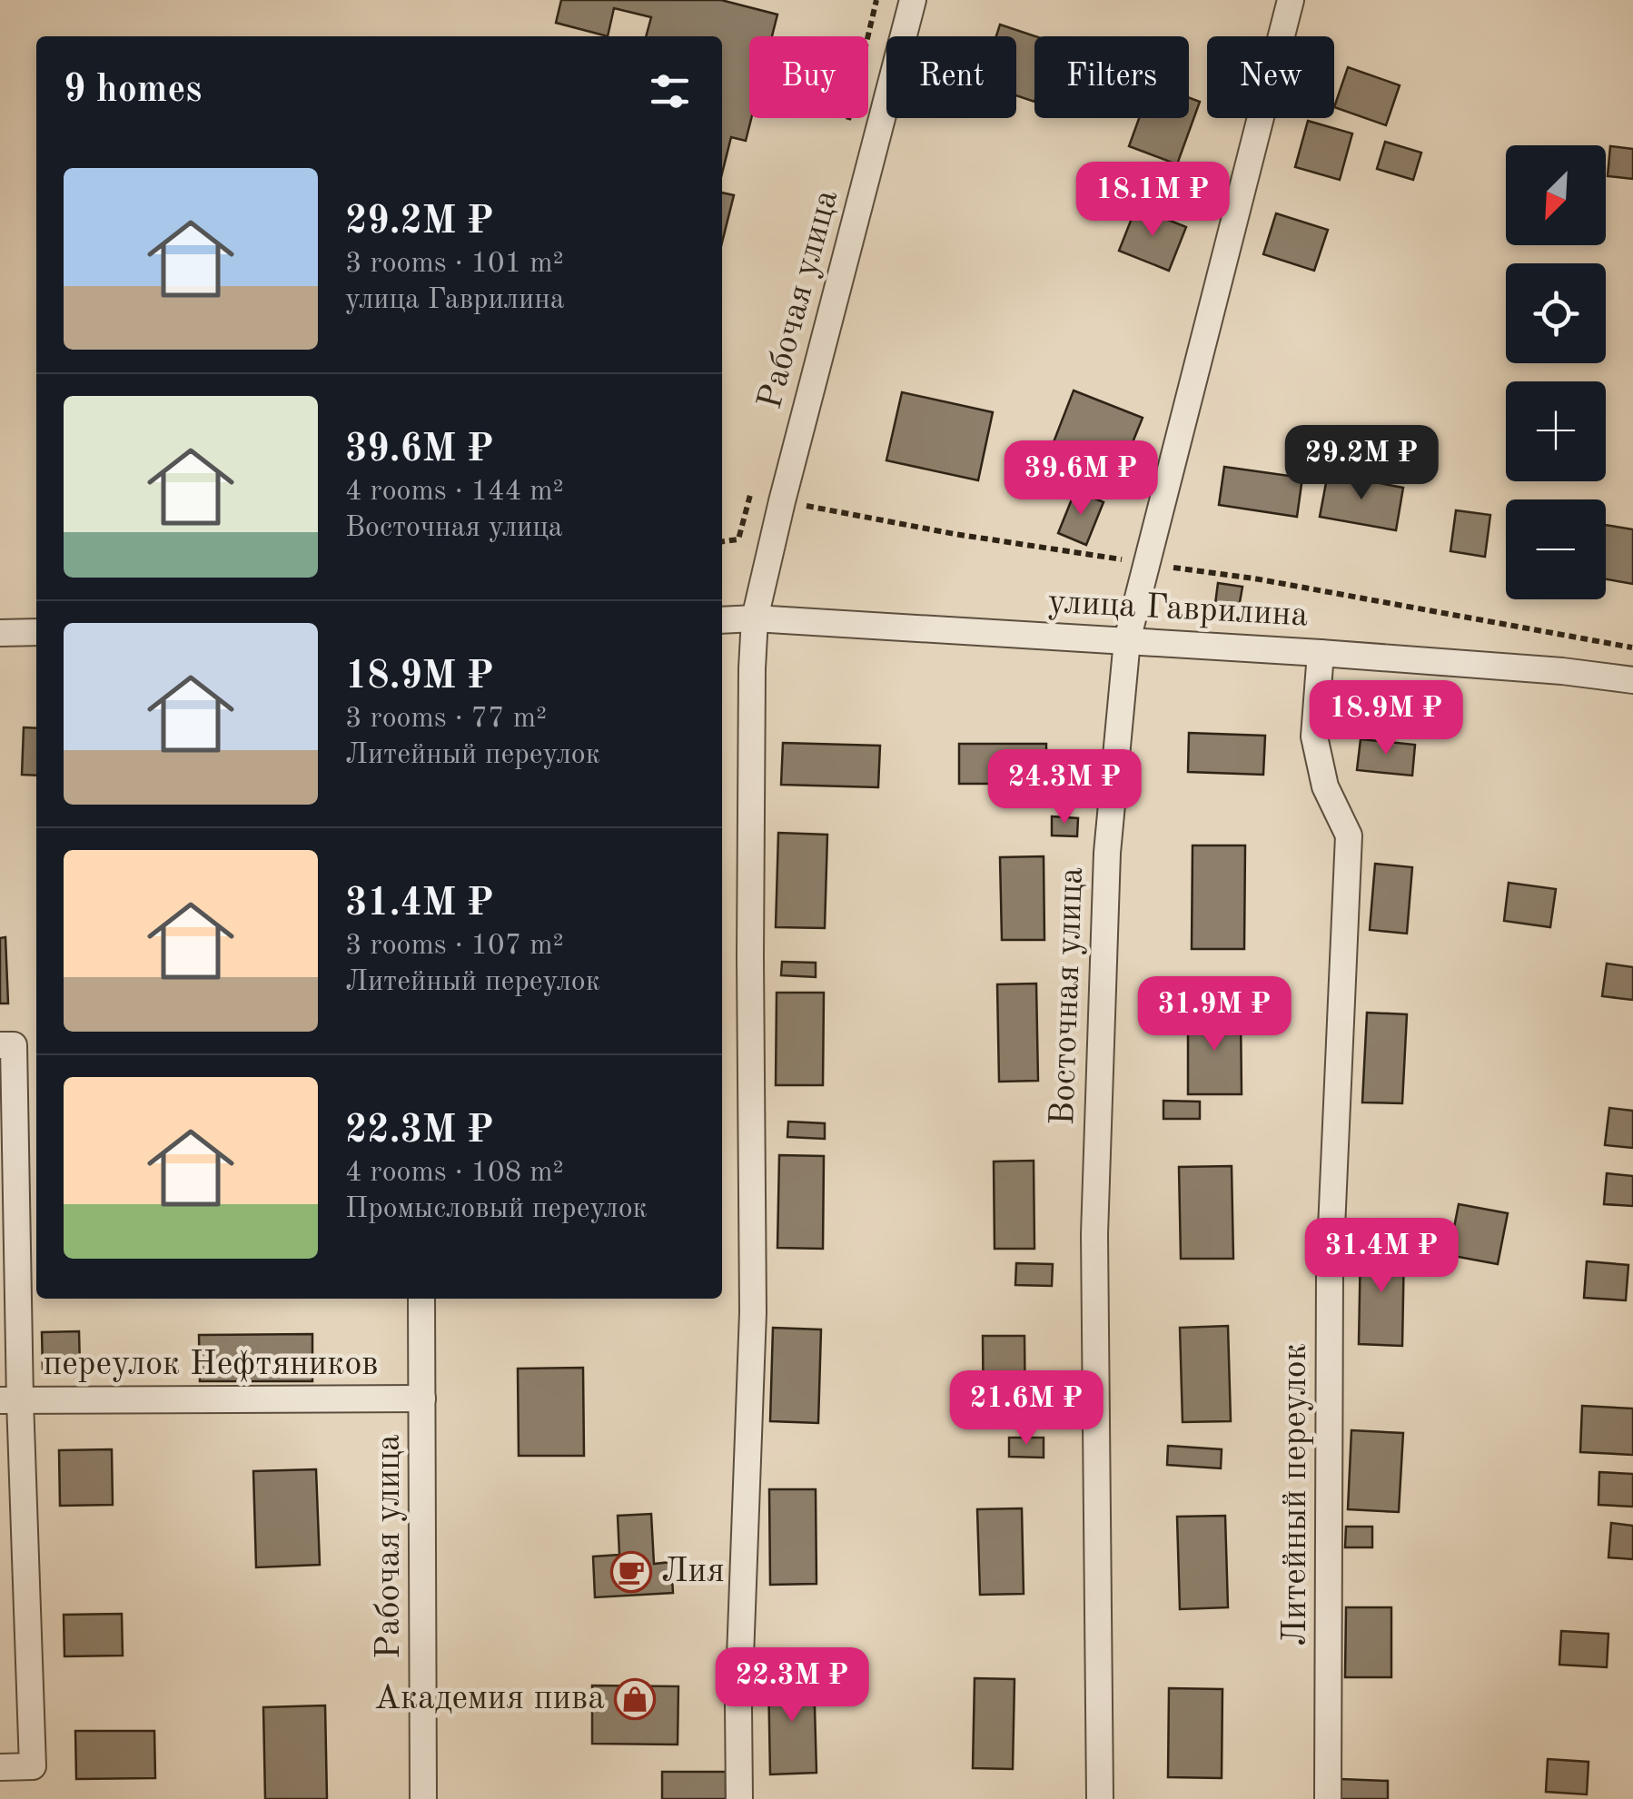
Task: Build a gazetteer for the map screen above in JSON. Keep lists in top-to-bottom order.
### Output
{
  "streets": {
    "street": [
      "Рабочая улица",
      "улица Гаврилина",
      "Восточная улица",
      "переулок Нефтяников",
      "Литейный переулок"
    ]
  },
  "crossings": [
    ["Рабочая улица", "улица Гаврилина"],
    ["Рабочая улица", "переулок Нефтяников"],
    ["улица Гаврилина", "Восточная улица"],
    ["улица Гаврилина", "Литейный переулок"]
  ],
  "places": {
    "cafe": ["Лия"],
    "shop": ["Академия пива"]
  },
  "north": "bottom left",
  "page": {
    "chip": [
      "Buy",
      "Rent",
      "Filters",
      "New"
    ],
    "heading": "9 homes",
    "map_buttons": ["+", "−"],
    "list": [
      {
        "name": "29.2M ₽",
        "note": "3 rooms · 101 m² · улица Гаврилина"
      },
      {
        "name": "39.6M ₽",
        "note": "4 rooms · 144 m² · Восточная улица"
      },
      {
        "name": "18.9M ₽",
        "note": "3 rooms · 77 m² · Литейный переулок"
      },
      {
        "name": "31.4M ₽",
        "note": "3 rooms · 107 m² · Литейный переулок"
      },
      {
        "name": "22.3M ₽",
        "note": "4 rooms · 108 m² · Промысловый переулок"
      }
    ],
    "price": [
      "18.1M ₽",
      "29.2M ₽",
      "39.6M ₽",
      "18.9M ₽",
      "24.3M ₽",
      "31.9M ₽",
      "31.4M ₽",
      "21.6M ₽",
      "22.3M ₽"
    ]
  }
}
